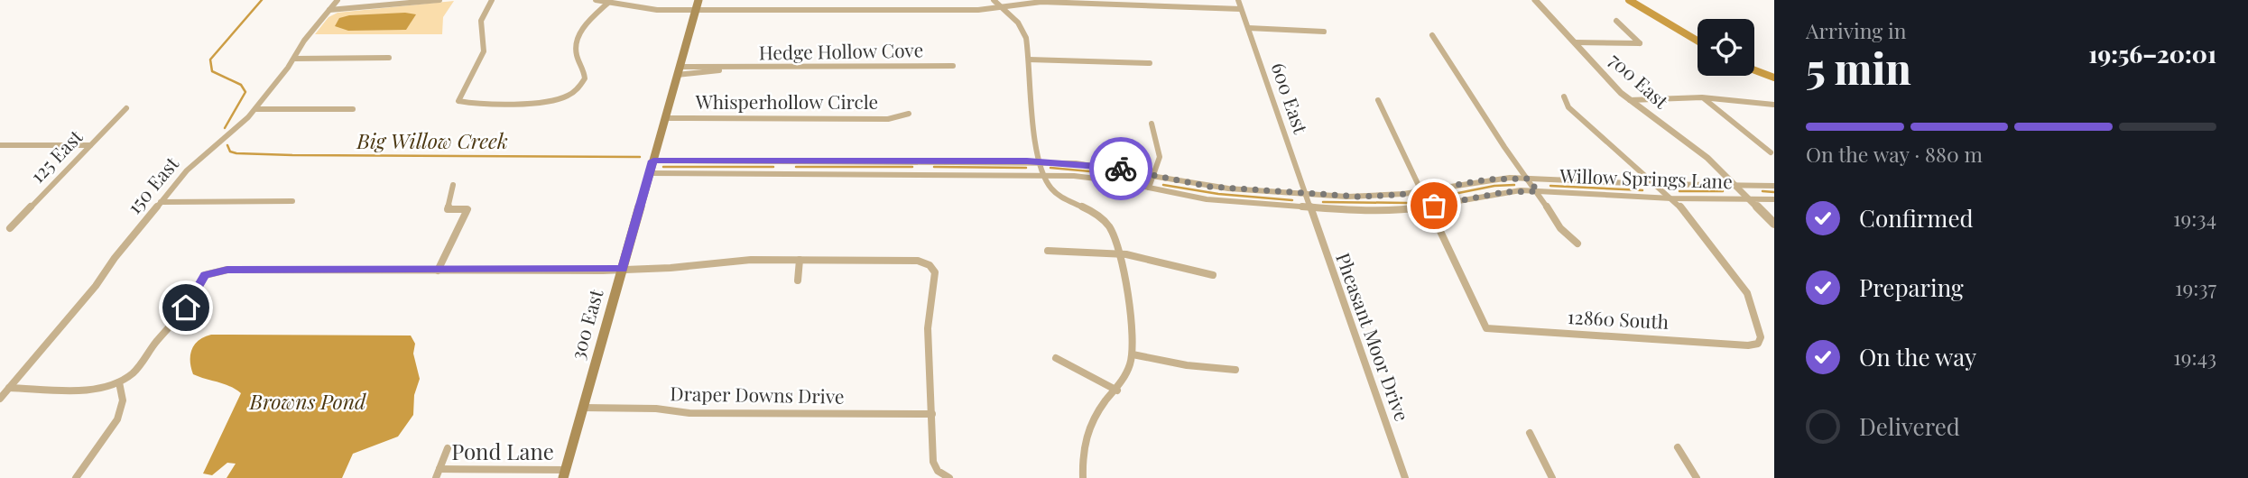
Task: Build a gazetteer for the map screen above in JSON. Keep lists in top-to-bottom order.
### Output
{
  "streets": {
    "main road": ["300 East"],
    "street": [
      "Hedge Hollow Cove",
      "700 East",
      "600 East",
      "Whisperhollow Circle",
      "125 East",
      "Willow Springs Lane",
      "150 East",
      "12860 South",
      "Pheasant Moor Drive",
      "Draper Downs Drive",
      "Pond Lane"
    ]
  },
  "crossings": [
    ["Hedge Hollow Cove", "300 East"],
    ["700 East", "Willow Springs Lane"],
    ["600 East", "Willow Springs Lane"],
    ["600 East", "Pheasant Moor Drive"],
    ["Whisperhollow Circle", "300 East"],
    ["Willow Springs Lane", "12860 South"],
    ["Willow Springs Lane", "300 East"],
    ["Willow Springs Lane", "Pheasant Moor Drive"],
    ["300 East", "Draper Downs Drive"],
    ["300 East", "Pond Lane"]
  ],
  "water": ["Big Willow Creek", "Browns Pond"],
  "page": {
    "heading": ["5 min", "Arriving in", "19:56–20:01"],
    "bar": "On the way · 880 m",
    "list": [
      ["Confirmed", "19:34"],
      ["Preparing", "19:37"],
      ["On the way", "19:43"],
      "Delivered"
    ]
  }
}
